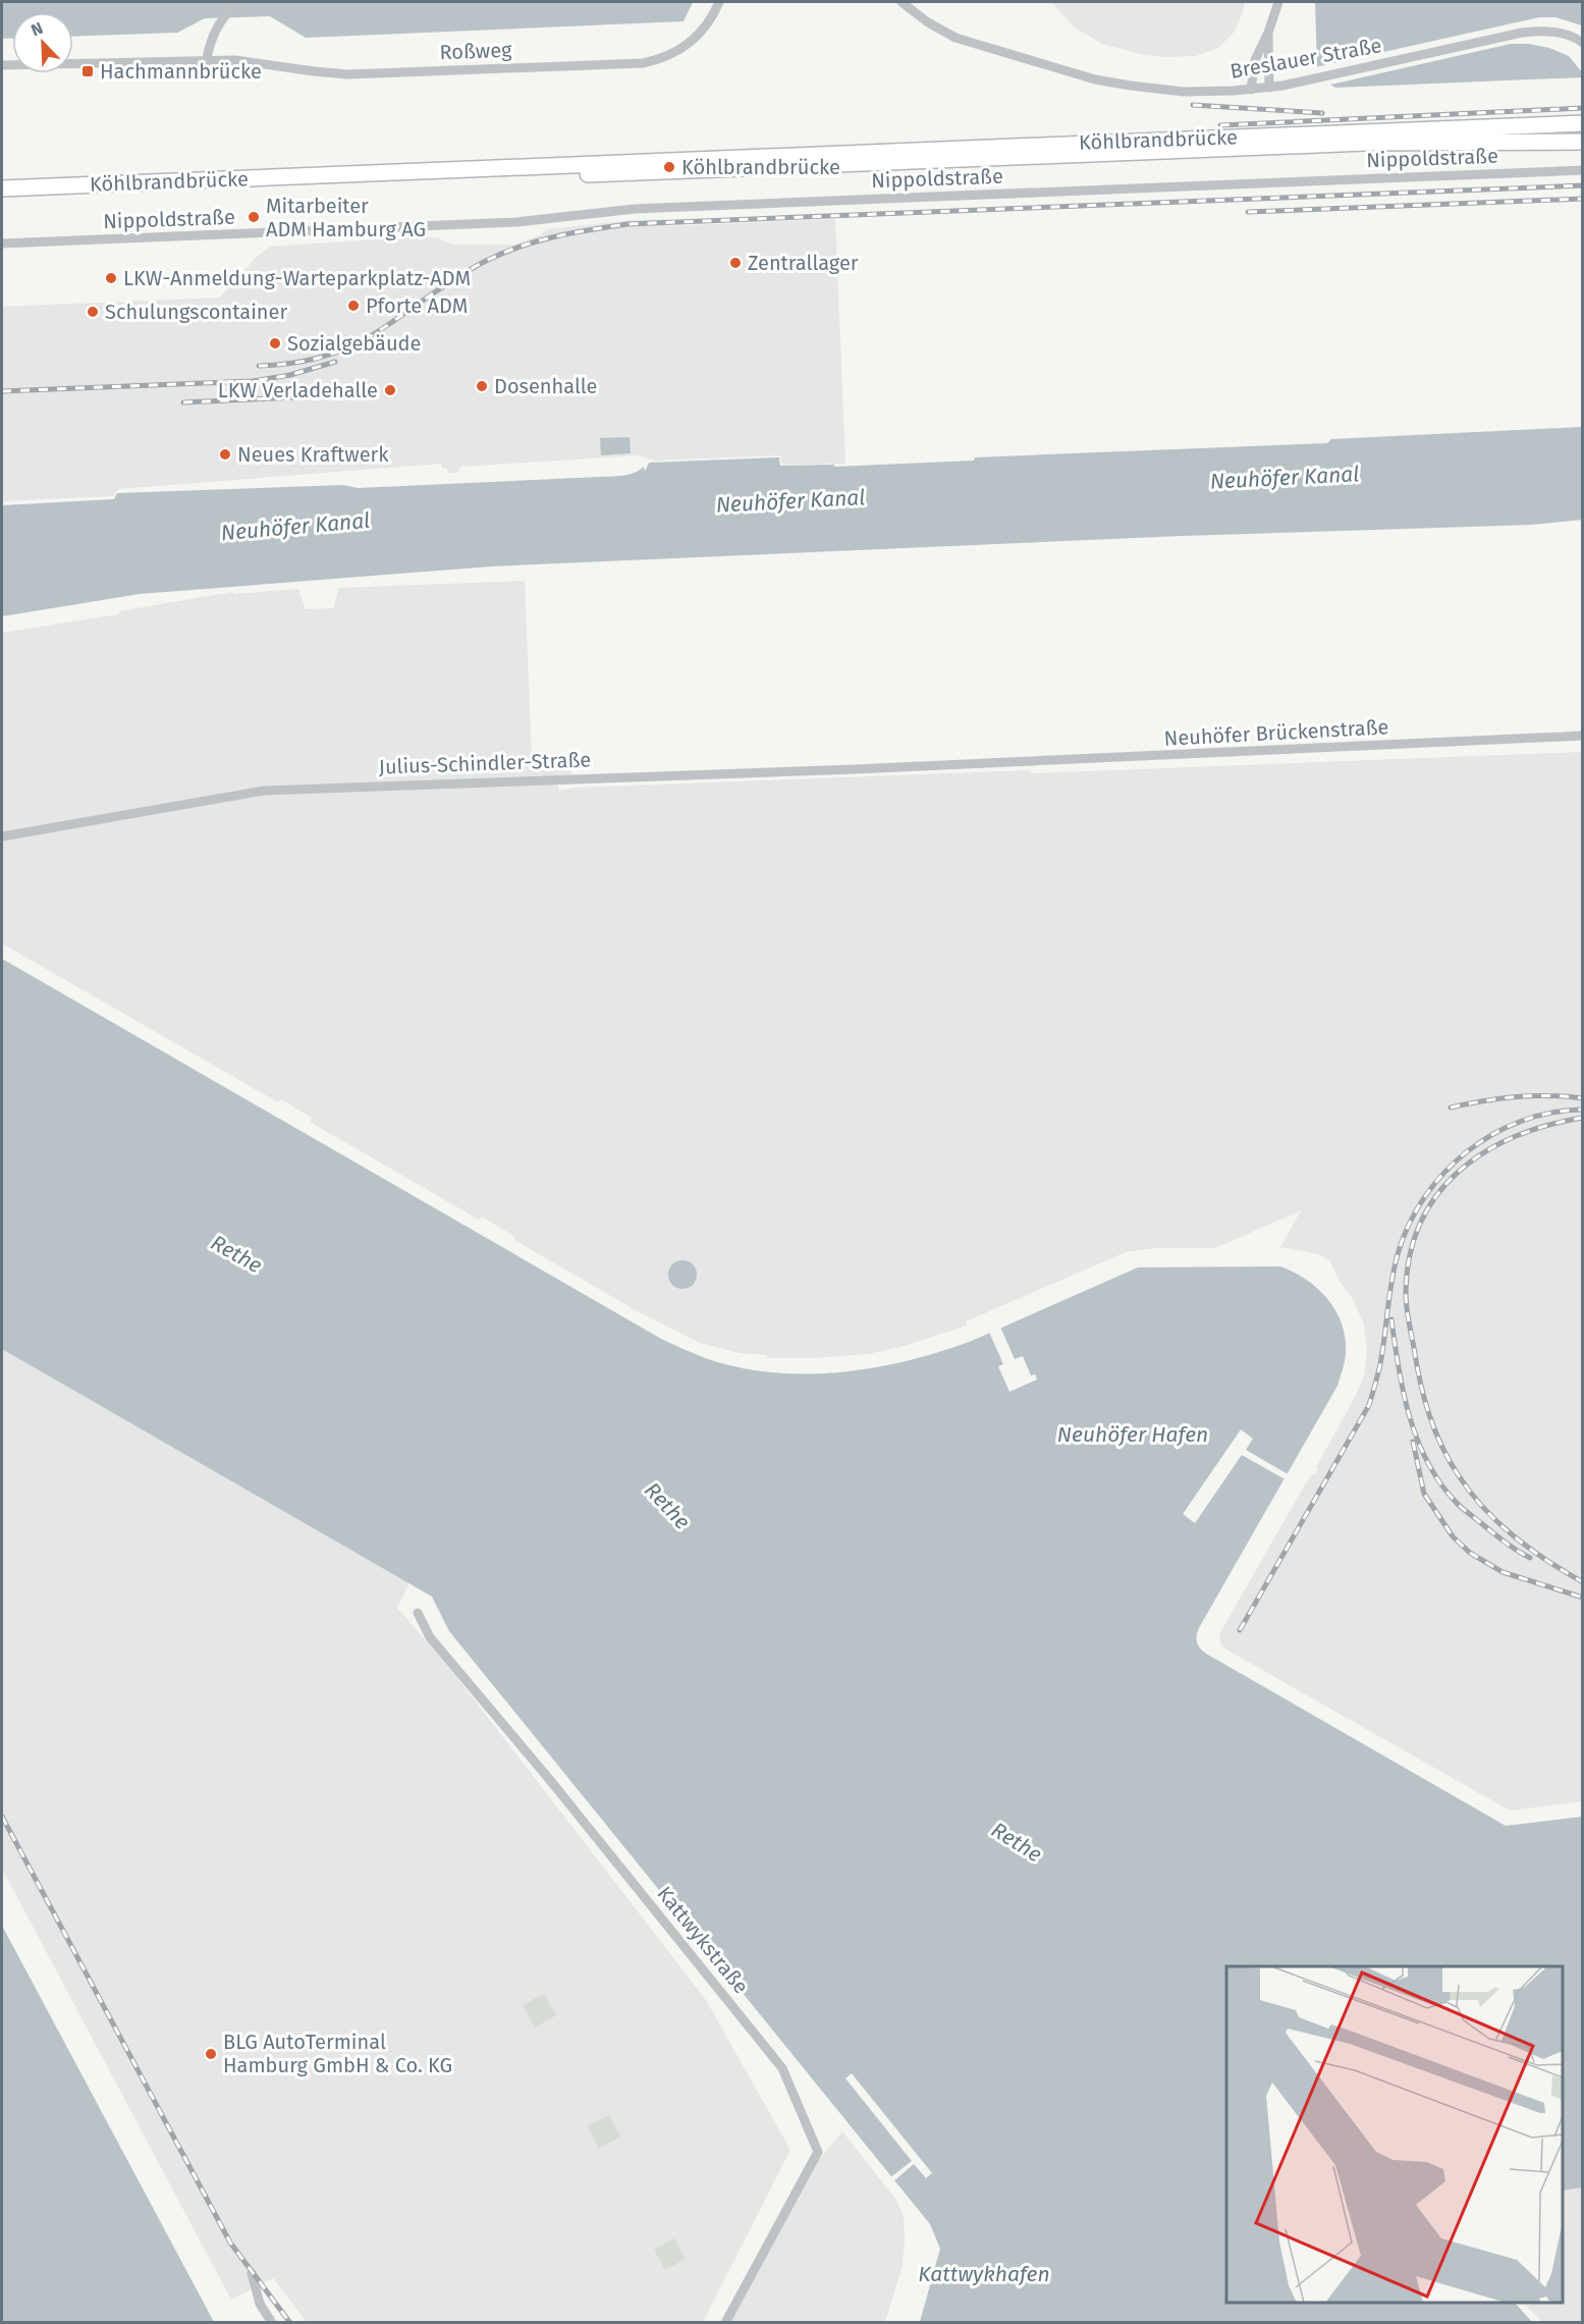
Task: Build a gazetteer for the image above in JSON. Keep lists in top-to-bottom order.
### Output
{
  "streets": {
    "main road": ["Köhlbrandbrücke"],
    "street": [
      "Roßweg",
      "Breslauer Straße",
      "Nippoldstraße",
      "Neuhöfer Brückenstraße",
      "Julius-Schindler-Straße",
      "Kattwykstraße"
    ]
  },
  "crossings": [
    ["Neuhöfer Brückenstraße", "Julius-Schindler-Straße"]
  ],
  "water": [
    "Neuhöfer Kanal",
    "Rethe",
    "Neuhöfer Hafen",
    "Kattwykhafen"
  ],
  "places": {
    "transit": ["Hachmannbrücke"],
    "other": [
      "Köhlbrandbrücke",
      "Mitarbeiter ADM Hamburg AG",
      "Zentrallager",
      "LKW-Anmeldung-Warteparkplatz-ADM",
      "Pforte ADM",
      "Schulungscontainer",
      "Sozialgebäude",
      "Dosenhalle",
      "LKW Verladehalle",
      "Neues Kraftwerk",
      "BLG AutoTerminal Hamburg GmbH & Co. KG"
    ]
  },
  "north": "top left"
}
